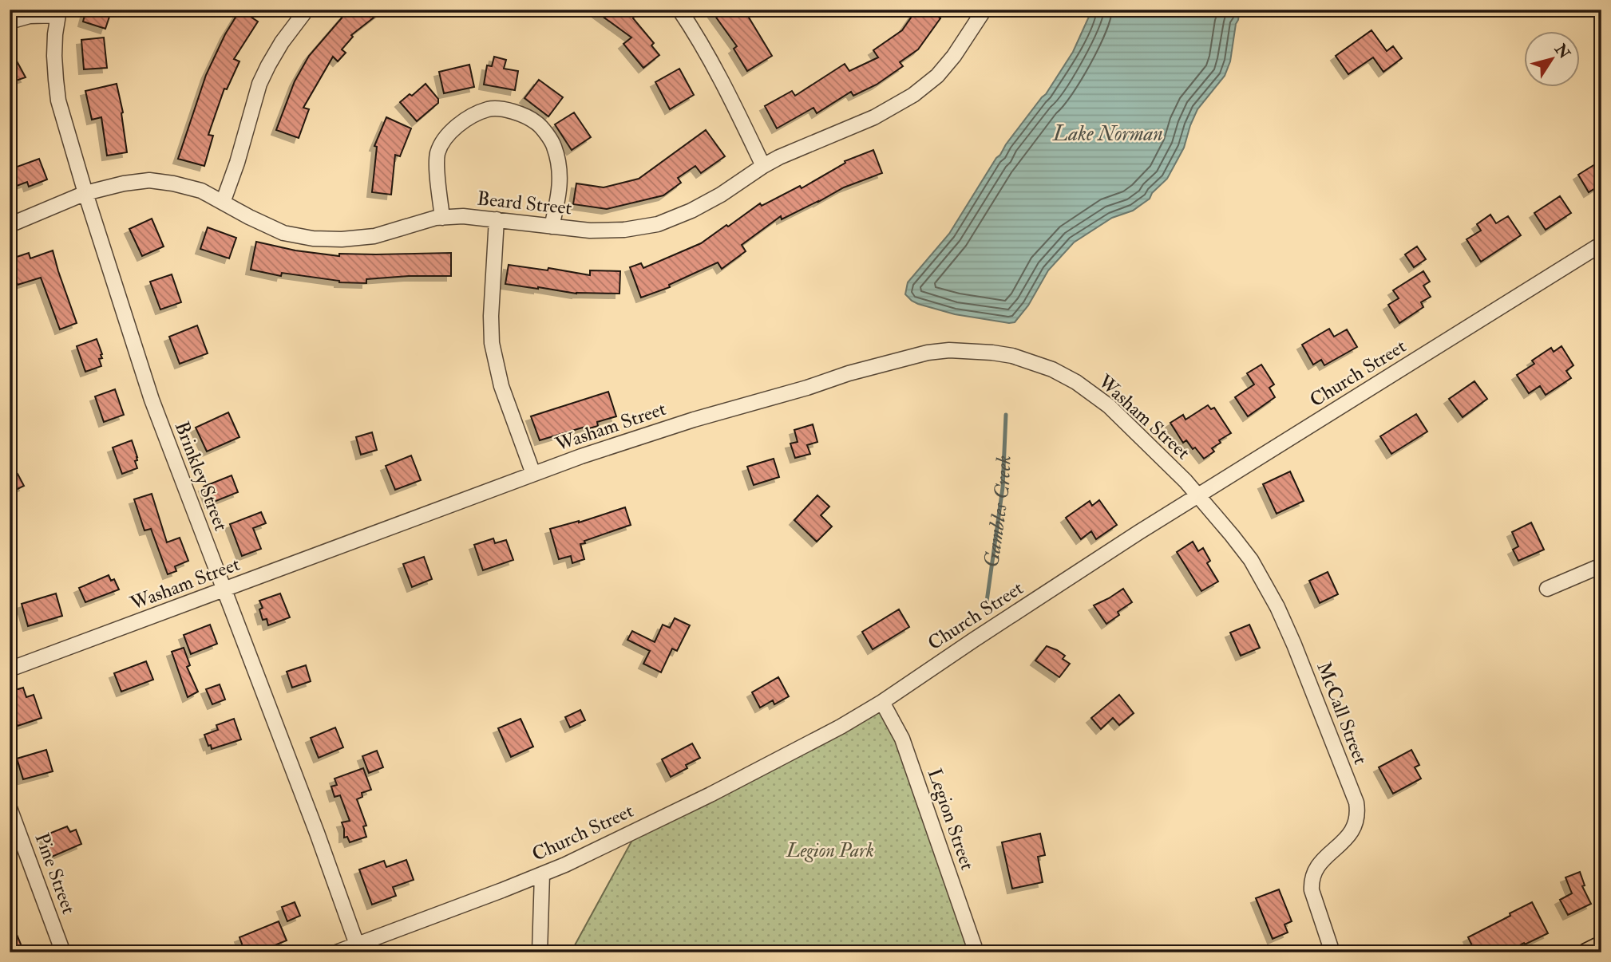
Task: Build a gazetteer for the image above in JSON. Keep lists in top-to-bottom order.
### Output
{
  "streets": {
    "street": [
      "Beard Street",
      "Church Street",
      "Washam Street",
      "Brinkley Street",
      "McCall Street",
      "Legion Street",
      "Pine Street"
    ]
  },
  "crossings": [
    ["Beard Street", "Brinkley Street"],
    ["Church Street", "Washam Street"],
    ["Church Street", "Brinkley Street"],
    ["Church Street", "McCall Street"],
    ["Church Street", "Legion Street"],
    ["Washam Street", "Brinkley Street"],
    ["Washam Street", "McCall Street"]
  ],
  "water": ["Lake Norman", "Gambles Creek"],
  "parks": ["Legion Park"],
  "north": "top right"
}
